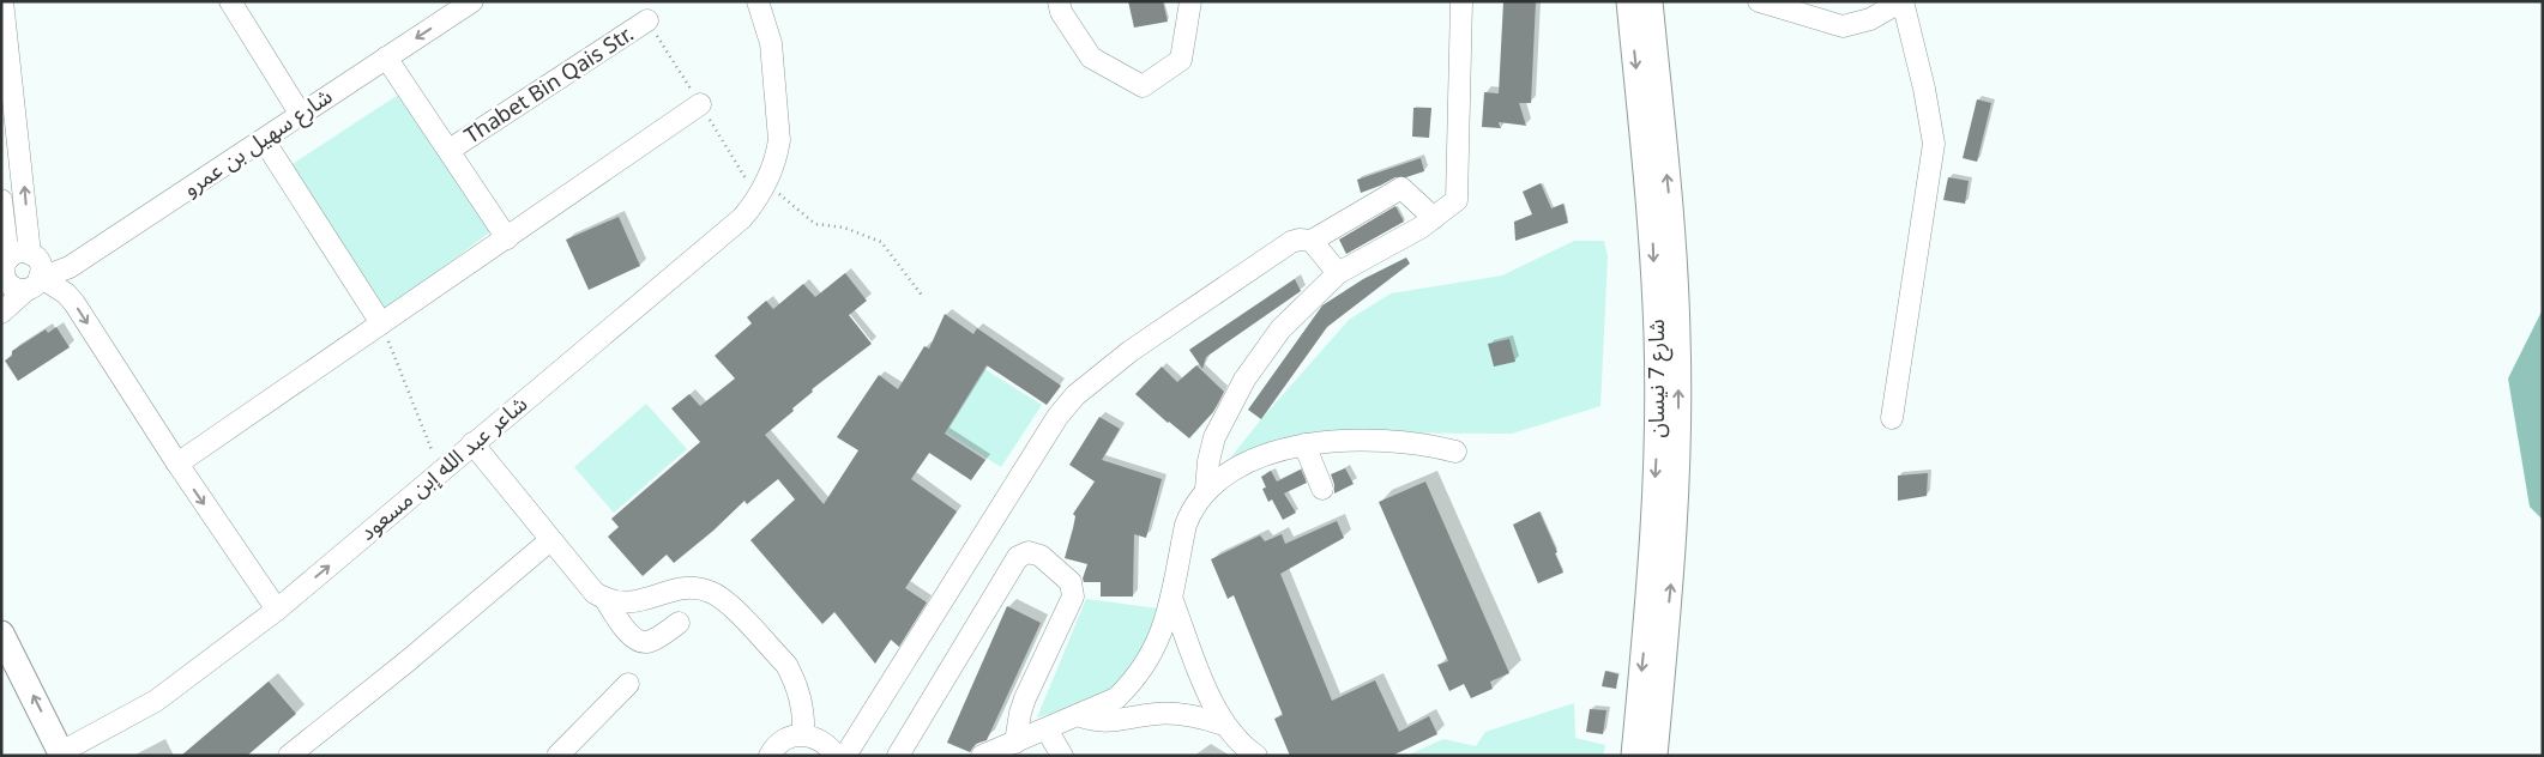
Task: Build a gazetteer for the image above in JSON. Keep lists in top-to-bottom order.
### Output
{
  "streets": {
    "main road": ["شارع 7 نيسان"],
    "street": ["Thabet Bin Qais Str.", "شارع سهيل بن عمرو", "شاعر عبد الله إبن مسعود"]
  }
}
